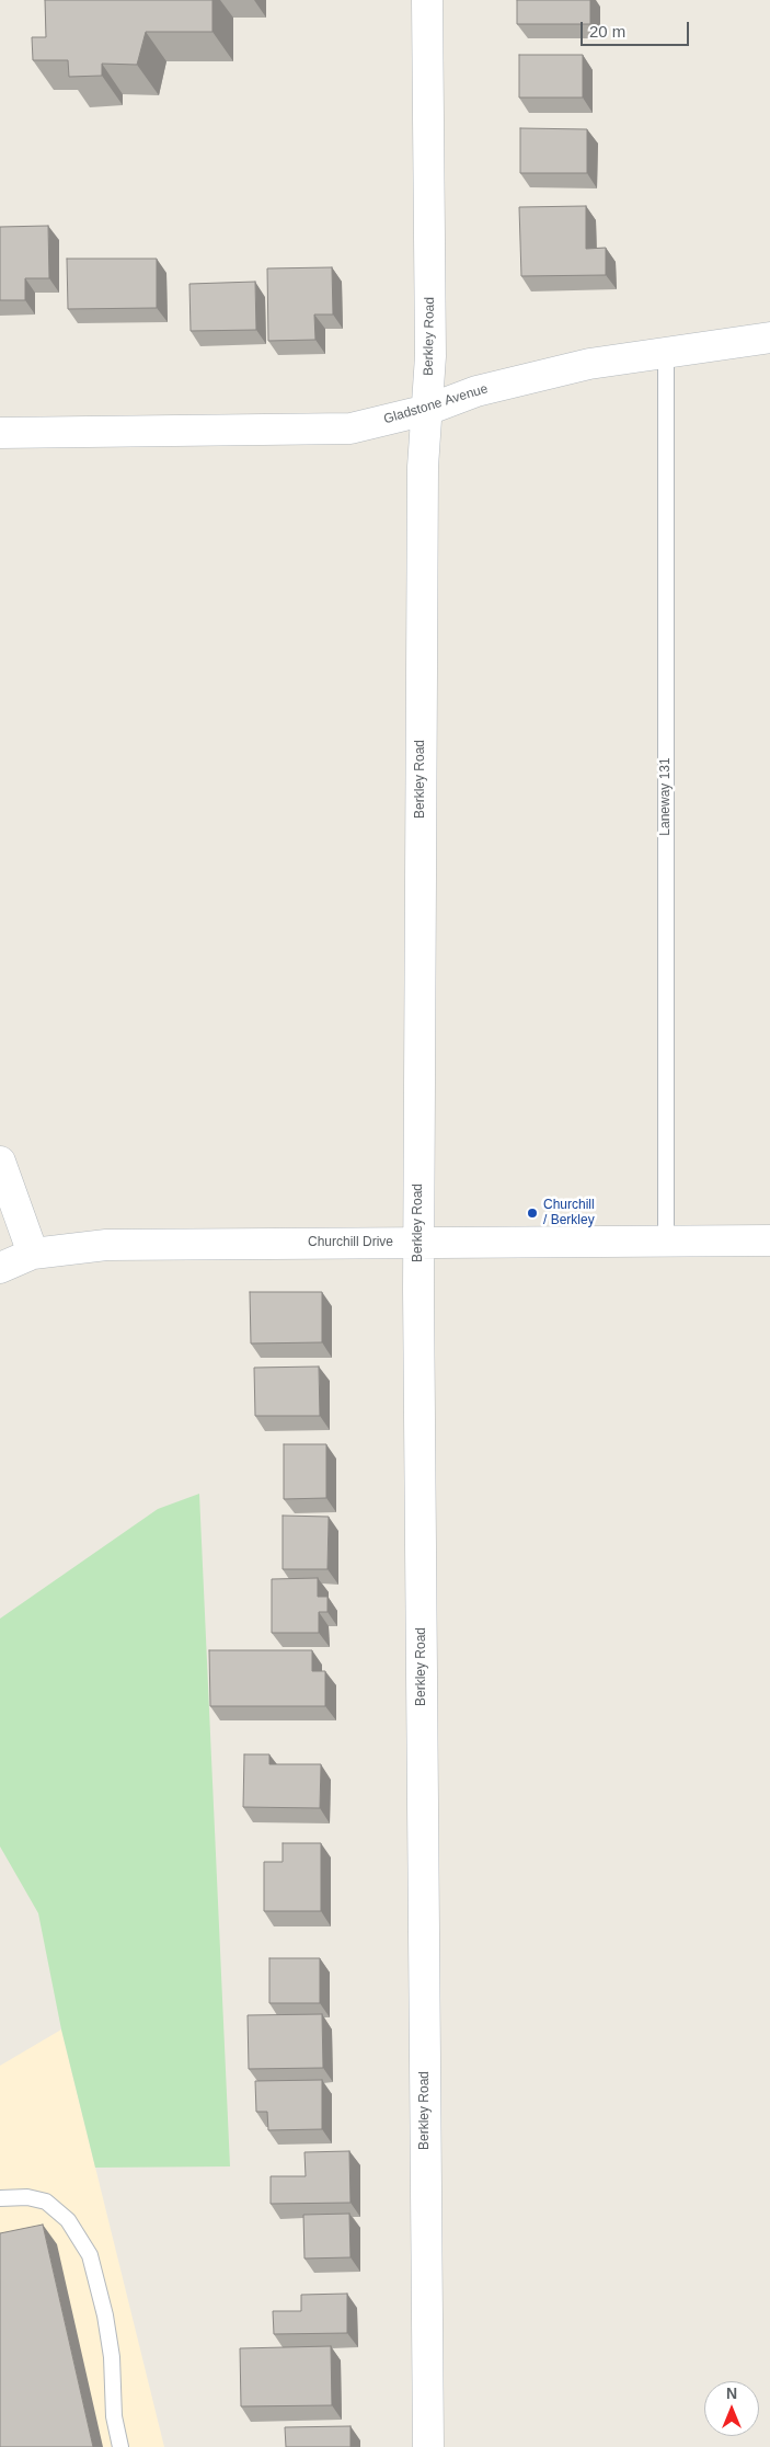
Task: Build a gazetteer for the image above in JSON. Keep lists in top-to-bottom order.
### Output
{
  "streets": {
    "street": ["Berkley Road", "Gladstone Avenue", "Churchill Drive"],
    "lane": ["Laneway 131"]
  },
  "crossings": [
    ["Berkley Road", "Gladstone Avenue"],
    ["Berkley Road", "Churchill Drive"],
    ["Gladstone Avenue", "Laneway 131"],
    ["Laneway 131", "Churchill Drive"]
  ],
  "places": ["Churchill / Berkley"],
  "scale_bar": "20 m",
  "north": "top"
}
